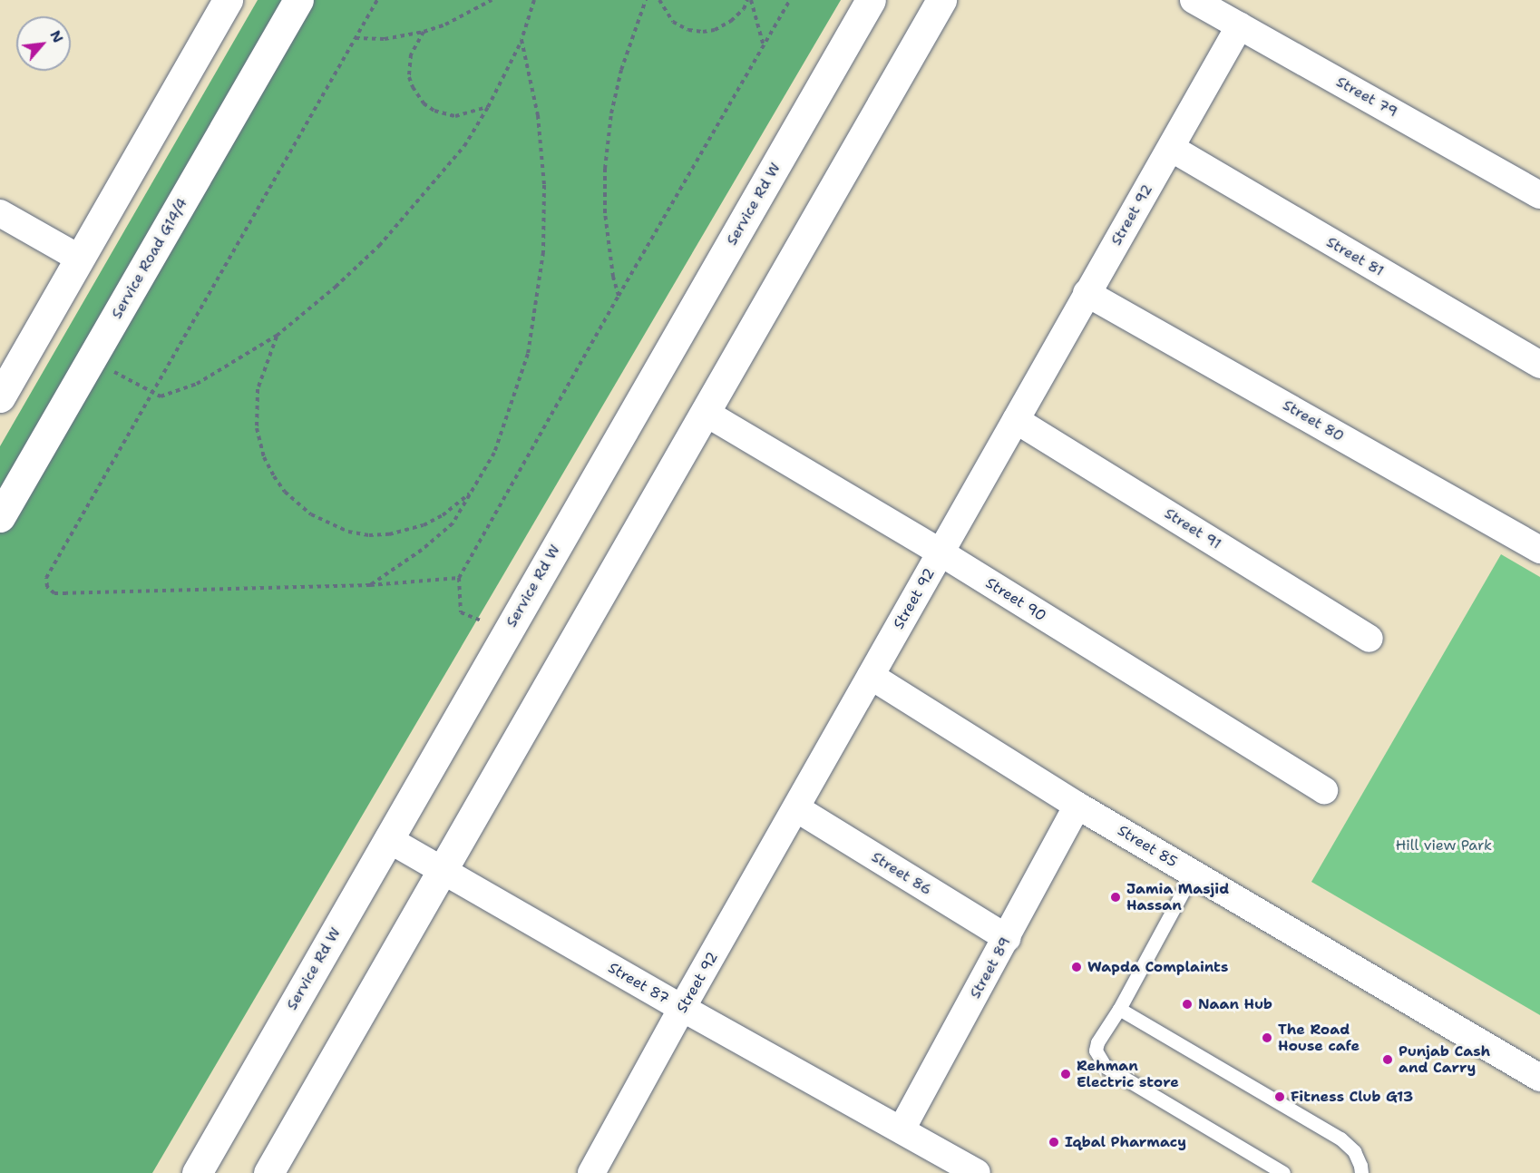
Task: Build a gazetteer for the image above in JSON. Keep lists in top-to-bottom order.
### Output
{
  "streets": {
    "main road": ["Service Rd W", "Service Road G14/4"],
    "street": [
      "Street 79",
      "Street 92",
      "Street 81",
      "Street 80",
      "Street 91",
      "Street 90",
      "Street 85",
      "Street 86",
      "Street 89",
      "Street 87"
    ]
  },
  "crossings": [
    ["Street 79", "Street 92"],
    ["Service Rd W", "Street 87"],
    ["Street 92", "Street 81"],
    ["Street 92", "Street 80"],
    ["Street 92", "Street 91"],
    ["Street 92", "Street 90"],
    ["Street 92", "Street 85"],
    ["Street 92", "Street 86"],
    ["Street 92", "Street 87"],
    ["Street 85", "Street 89"],
    ["Street 86", "Street 89"],
    ["Street 89", "Street 87"]
  ],
  "parks": ["Hill view Park"],
  "places": [
    "Jamia Masjid Hassan",
    "Wapda Complaints",
    "Naan Hub",
    "The Road House cafe",
    "Punjab Cash and Carry",
    "Rehman Electric store",
    "Fitness Club G13",
    "Iqbal Pharmacy"
  ],
  "north": "top right"
}
